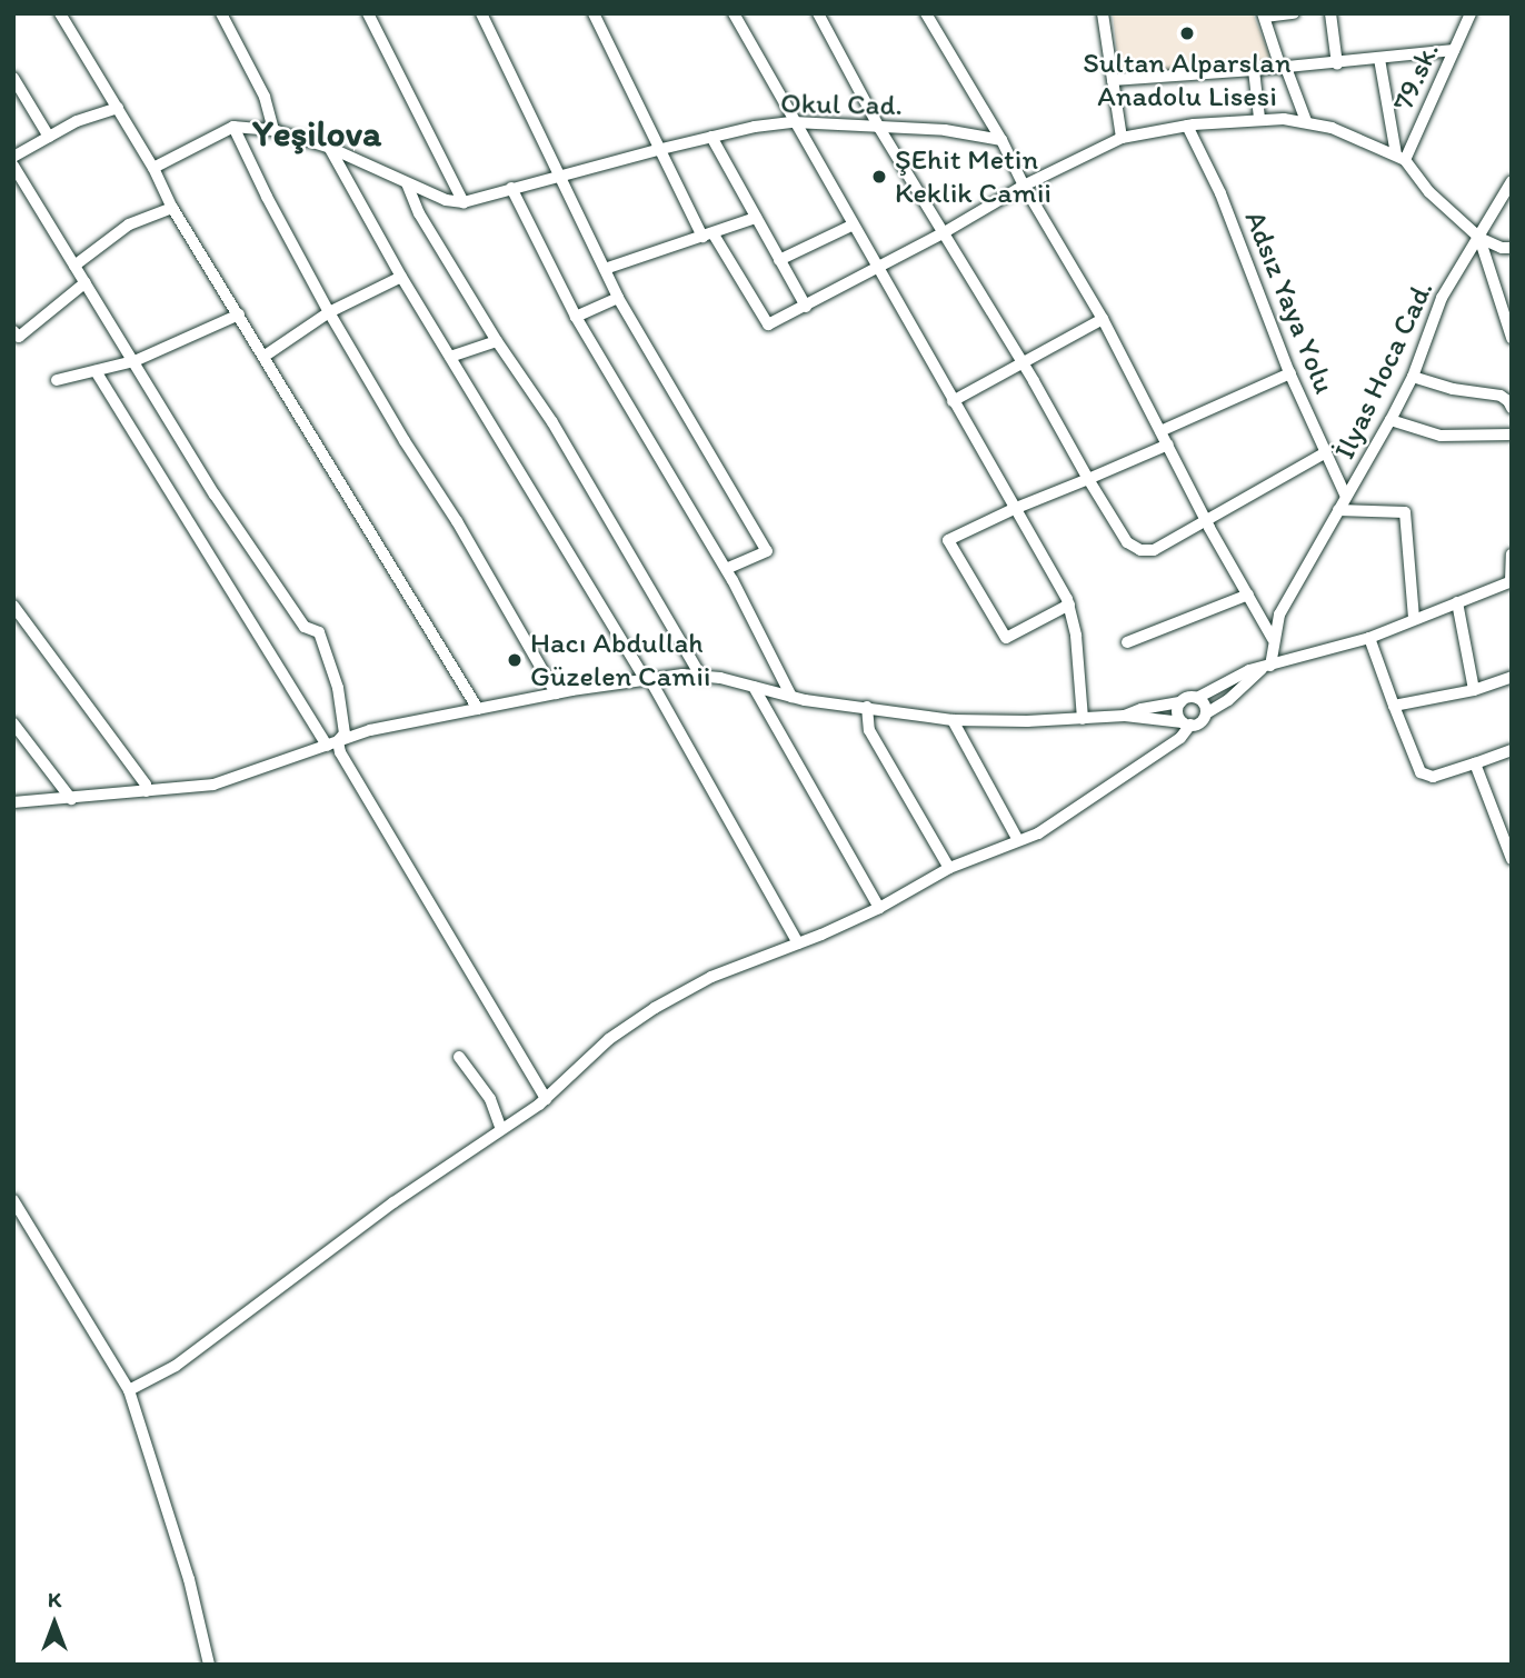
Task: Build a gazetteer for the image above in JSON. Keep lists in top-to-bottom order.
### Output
{
  "streets": {
    "street": [
      "79.sk.",
      "Okul Cad.",
      "Adsız Yaya Yolu",
      "İlyas Hoca Cad."
    ]
  },
  "crossings": [
    ["Adsız Yaya Yolu", "İlyas Hoca Cad."]
  ],
  "districts": ["Yeşilova"],
  "places": ["Sultan Alparslan Anadolu Lisesi", "ŞEhit Metin Keklik Camii", "Hacı Abdullah Güzelen Camii"],
  "north": "top"
}
